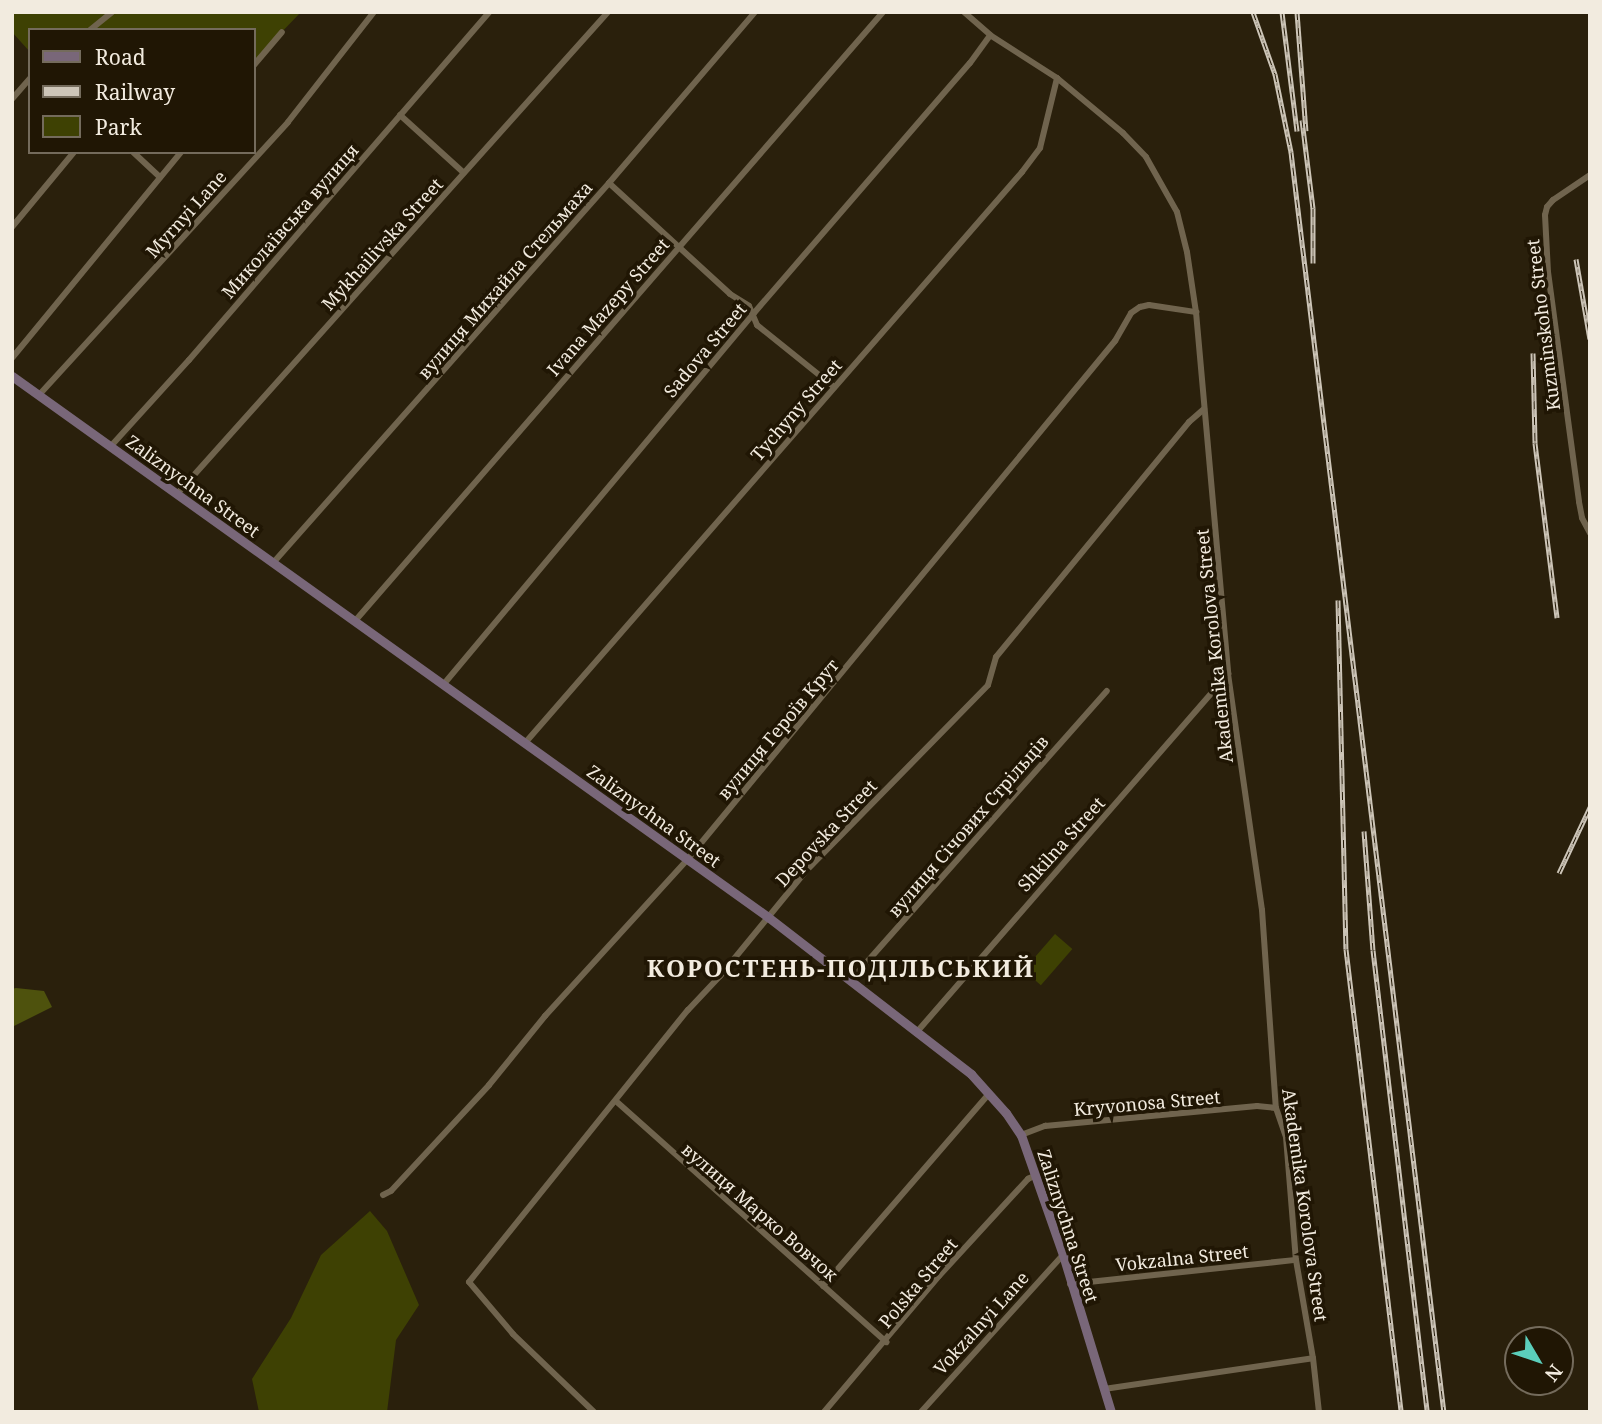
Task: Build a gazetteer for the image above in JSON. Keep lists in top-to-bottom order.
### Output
{
  "streets": {
    "street": [
      "Myrnyi Lane",
      "Миколаївська вулиця",
      "Mykhailivska Street",
      "вулиця Михайла Стельмаха",
      "Ivana Mazepy Street",
      "Kuzminskoho Street",
      "Sadova Street",
      "Tychyny Street",
      "Zaliznychna Street",
      "Akademika Korolova Street",
      "вулиця Героїв Крут",
      "вулиця Січових Стрільців",
      "Depovska Street",
      "Shkilna Street",
      "Kryvonosa Street",
      "вулиця Марко Вовчок",
      "Vokzalna Street",
      "Polska Street",
      "Vokzalnyi Lane"
    ]
  },
  "crossings": [
    ["Myrnyi Lane", "Zaliznychna Street"],
    ["Миколаївська вулиця", "Zaliznychna Street"],
    ["Mykhailivska Street", "Zaliznychna Street"],
    ["вулиця Михайла Стельмаха", "Zaliznychna Street"],
    ["Ivana Mazepy Street", "Zaliznychna Street"],
    ["Sadova Street", "Zaliznychna Street"],
    ["Sadova Street", "Akademika Korolova Street"],
    ["Tychyny Street", "Zaliznychna Street"],
    ["Tychyny Street", "Akademika Korolova Street"],
    ["Zaliznychna Street", "вулиця Героїв Крут"],
    ["Zaliznychna Street", "вулиця Січових Стрільців"],
    ["Zaliznychna Street", "Depovska Street"],
    ["Zaliznychna Street", "Shkilna Street"],
    ["Zaliznychna Street", "Kryvonosa Street"],
    ["Zaliznychna Street", "Vokzalna Street"],
    ["Zaliznychna Street", "Polska Street"],
    ["Zaliznychna Street", "Vokzalnyi Lane"],
    ["Akademika Korolova Street", "вулиця Героїв Крут"],
    ["Akademika Korolova Street", "Depovska Street"],
    ["Akademika Korolova Street", "Shkilna Street"],
    ["Akademika Korolova Street", "Kryvonosa Street"],
    ["Akademika Korolova Street", "Vokzalna Street"],
    ["Depovska Street", "вулиця Марко Вовчок"],
    ["вулиця Марко Вовчок", "Polska Street"]
  ],
  "districts": ["КОРОСТЕНЬ-ПОДІЛЬСЬКИЙ"],
  "legend": ["Road", "Railway", "Park"],
  "north": "bottom right"
}
